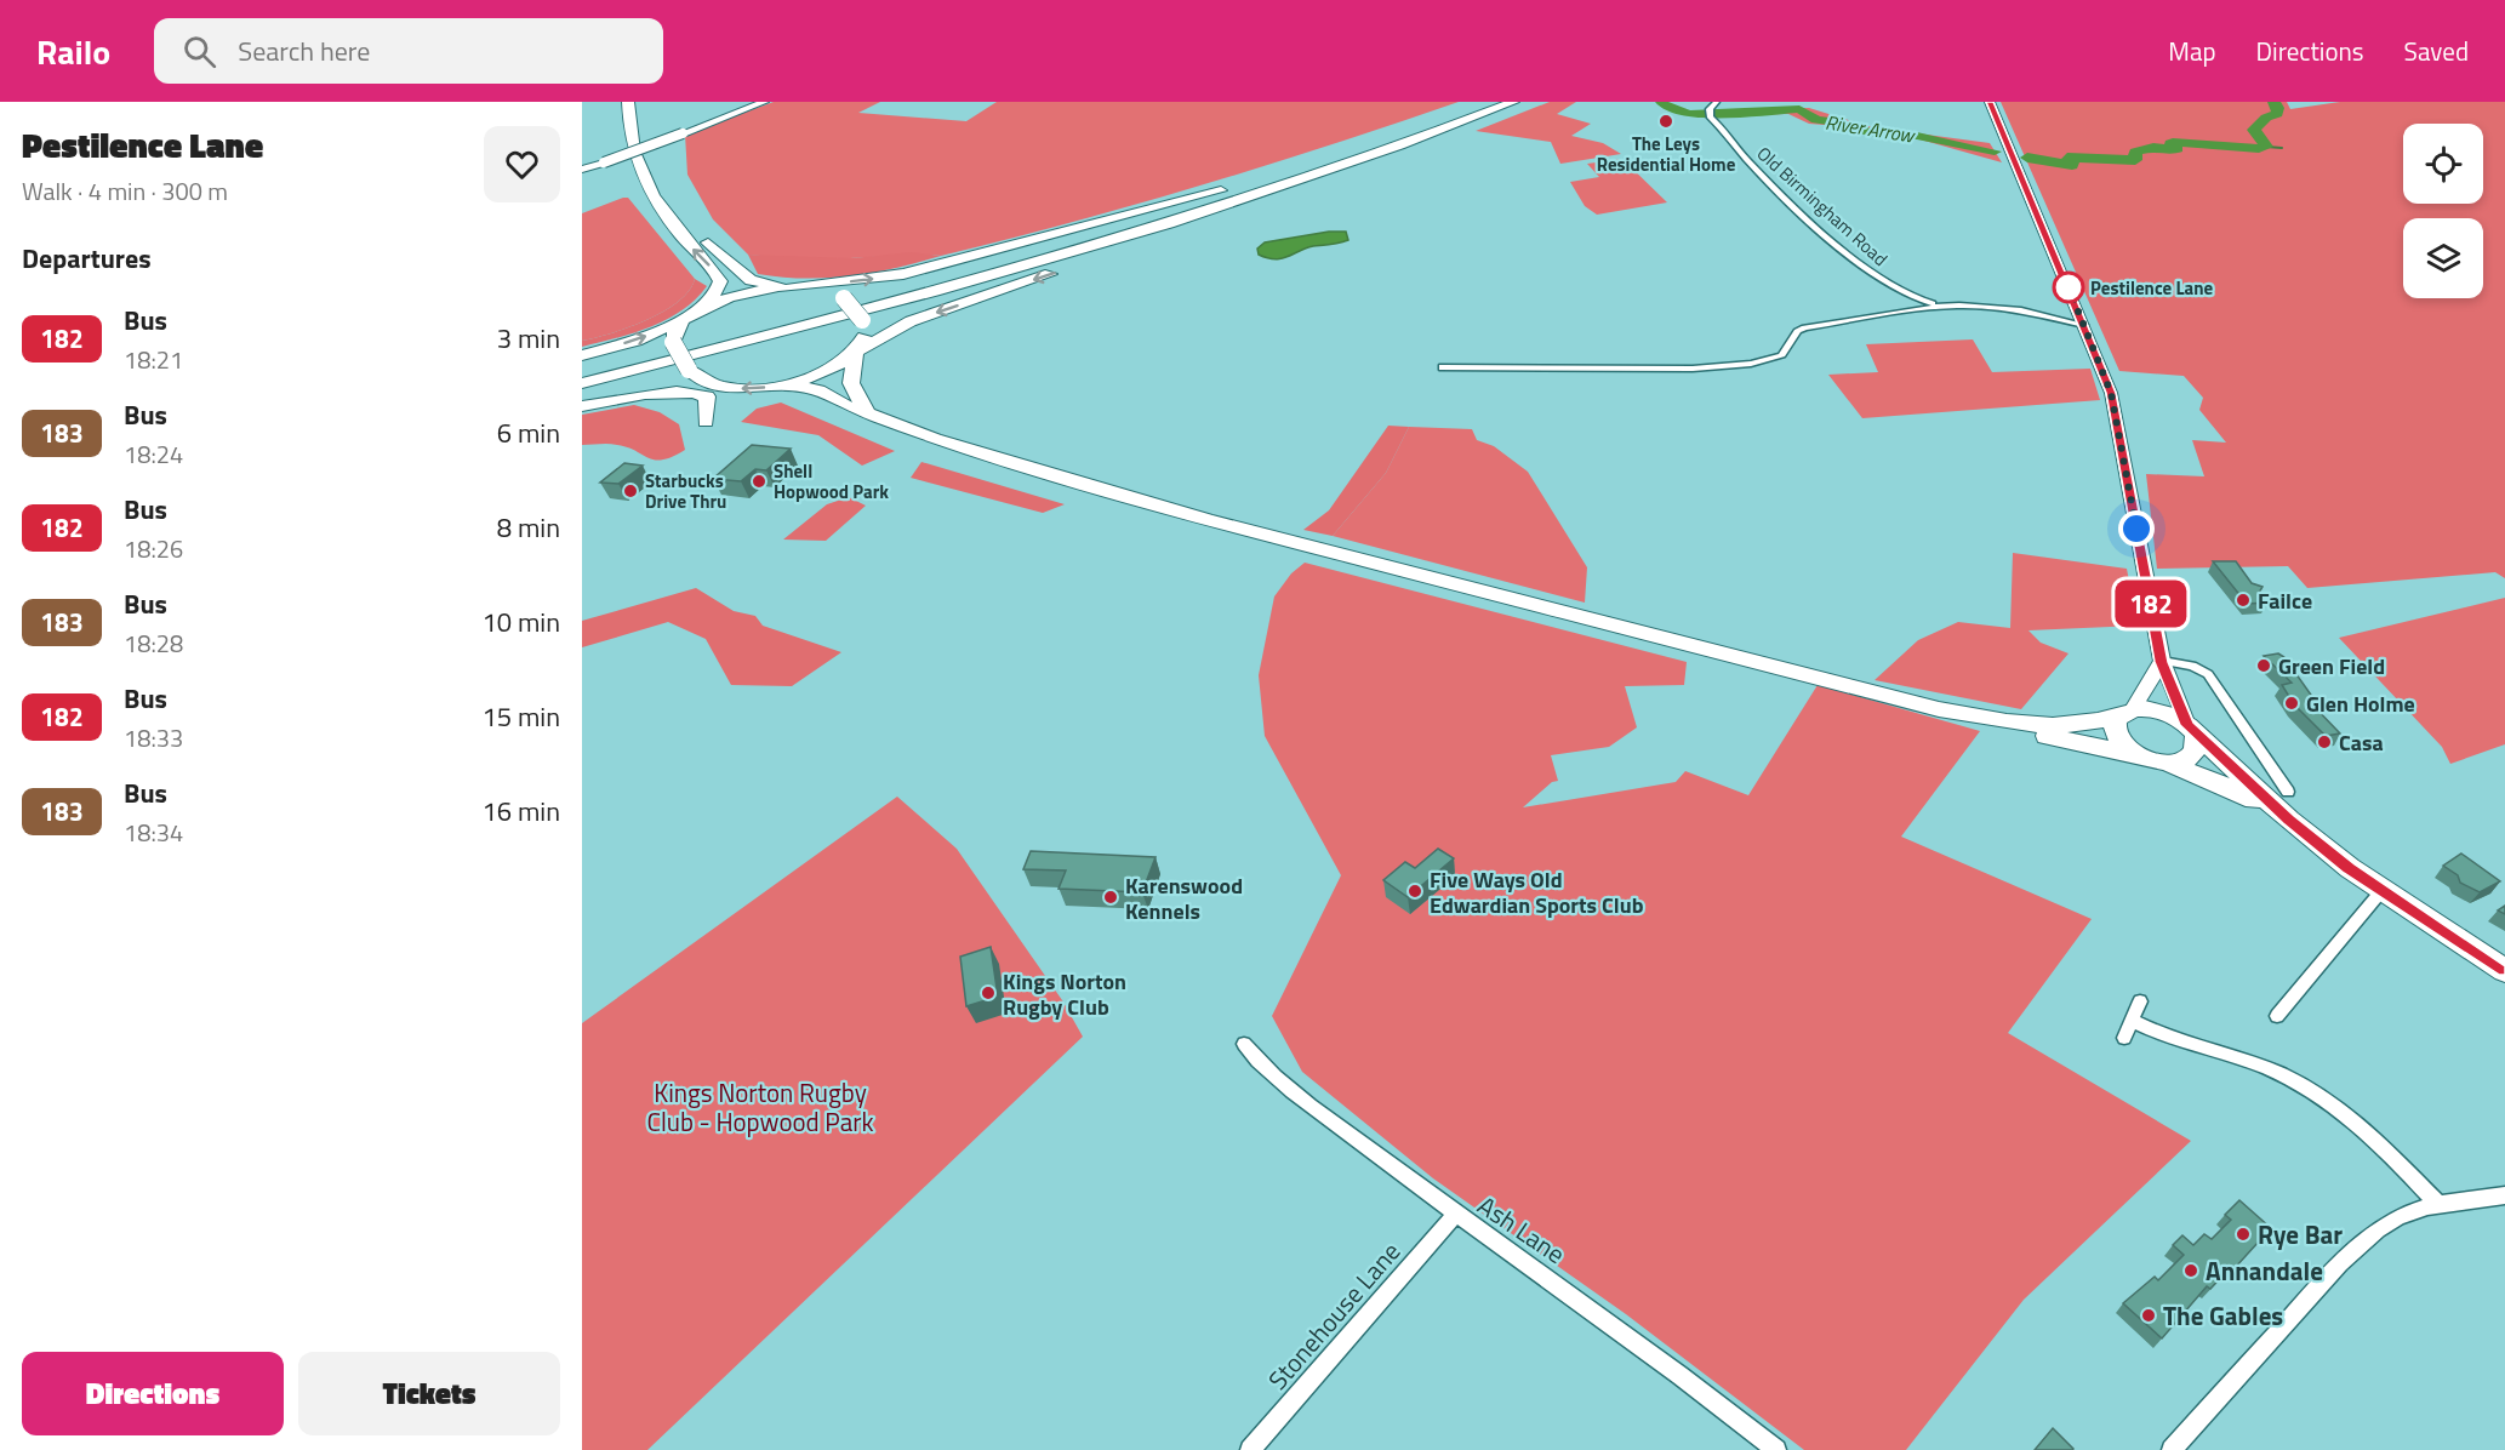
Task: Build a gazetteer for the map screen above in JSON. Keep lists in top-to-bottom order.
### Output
{
  "streets": {
    "street": ["Old Birmingham Road", "Ash Lane", "Stonehouse Lane"]
  },
  "crossings": [
    ["Ash Lane", "Stonehouse Lane"]
  ],
  "water": ["River Arrow"],
  "parks": ["Kings Norton Rugby Club - Hopwood Park"],
  "places": [
    "The Leys Residential Home",
    "Pestilence Lane",
    "Shell Hopwood Park",
    "Starbucks Drive Thru",
    "Failce",
    "Green Field",
    "Glen Holme",
    "Casa",
    "Five Ways Old Edwardian Sports Club",
    "Karenswood Kennels",
    "Kings Norton Rugby Club",
    "Rye Bar",
    "Annandale",
    "The Gables"
  ],
  "lines": ["bus line 182"],
  "page": {
    "header": "Railo",
    "search": "Search here",
    "nav": ["Map", "Directions", "Saved"],
    "heading": [
      ["Pestilence Lane", "Walk · 4 min · 300 m"],
      "Departures"
    ],
    "on_map": "182",
    "list": [
      {
        "mark": "182",
        "name": "Bus",
        "note": "18:21",
        "value": "3 min"
      },
      {
        "mark": "183",
        "name": "Bus",
        "note": "18:24",
        "value": "6 min"
      },
      {
        "mark": "182",
        "name": "Bus",
        "note": "18:26",
        "value": "8 min"
      },
      {
        "mark": "183",
        "name": "Bus",
        "note": "18:28",
        "value": "10 min"
      },
      {
        "mark": "182",
        "name": "Bus",
        "note": "18:33",
        "value": "15 min"
      },
      {
        "mark": "183",
        "name": "Bus",
        "note": "18:34",
        "value": "16 min"
      }
    ],
    "buttons": ["Directions", "Tickets"]
  }
}
